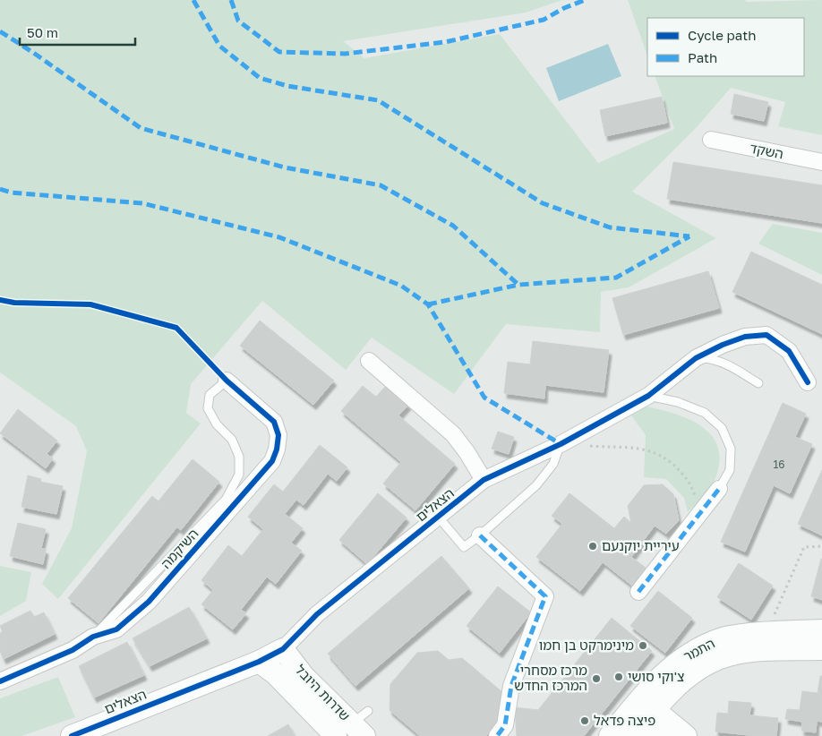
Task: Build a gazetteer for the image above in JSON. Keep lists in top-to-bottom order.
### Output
{
  "streets": {
    "main road": ["הצאלים", "התמר", "שדרות היובל"],
    "street": ["השקד", "השיקמה"]
  },
  "crossings": [
    ["הצאלים", "שדרות היובל"]
  ],
  "places": [
    "עיריית יוקנעם",
    "מינימרקט בן חמו",
    "צ'וקי סושי",
    "מרכז מסחרי המרכז החדש",
    "פיצה פדאל"
  ],
  "house_numbers": ["16"],
  "legend": ["Cycle path", "Path"],
  "scale_bar": "50 m"
}
